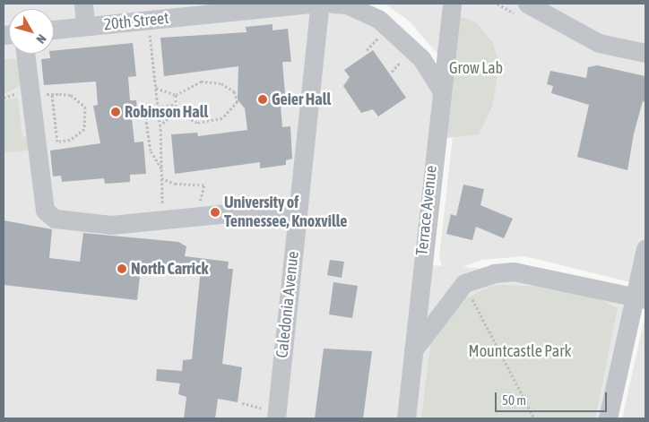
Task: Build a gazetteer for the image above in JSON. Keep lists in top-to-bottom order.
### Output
{
  "streets": {
    "street": ["20th Street", "Terrace Avenue", "Caledonia Avenue"]
  },
  "parks": ["Grow Lab", "Mountcastle Park"],
  "places": [
    "Geier Hall",
    "Robinson Hall",
    "University of Tennessee, Knoxville",
    "North Carrick"
  ],
  "scale_bar": "50 m",
  "north": "bottom right"
}
